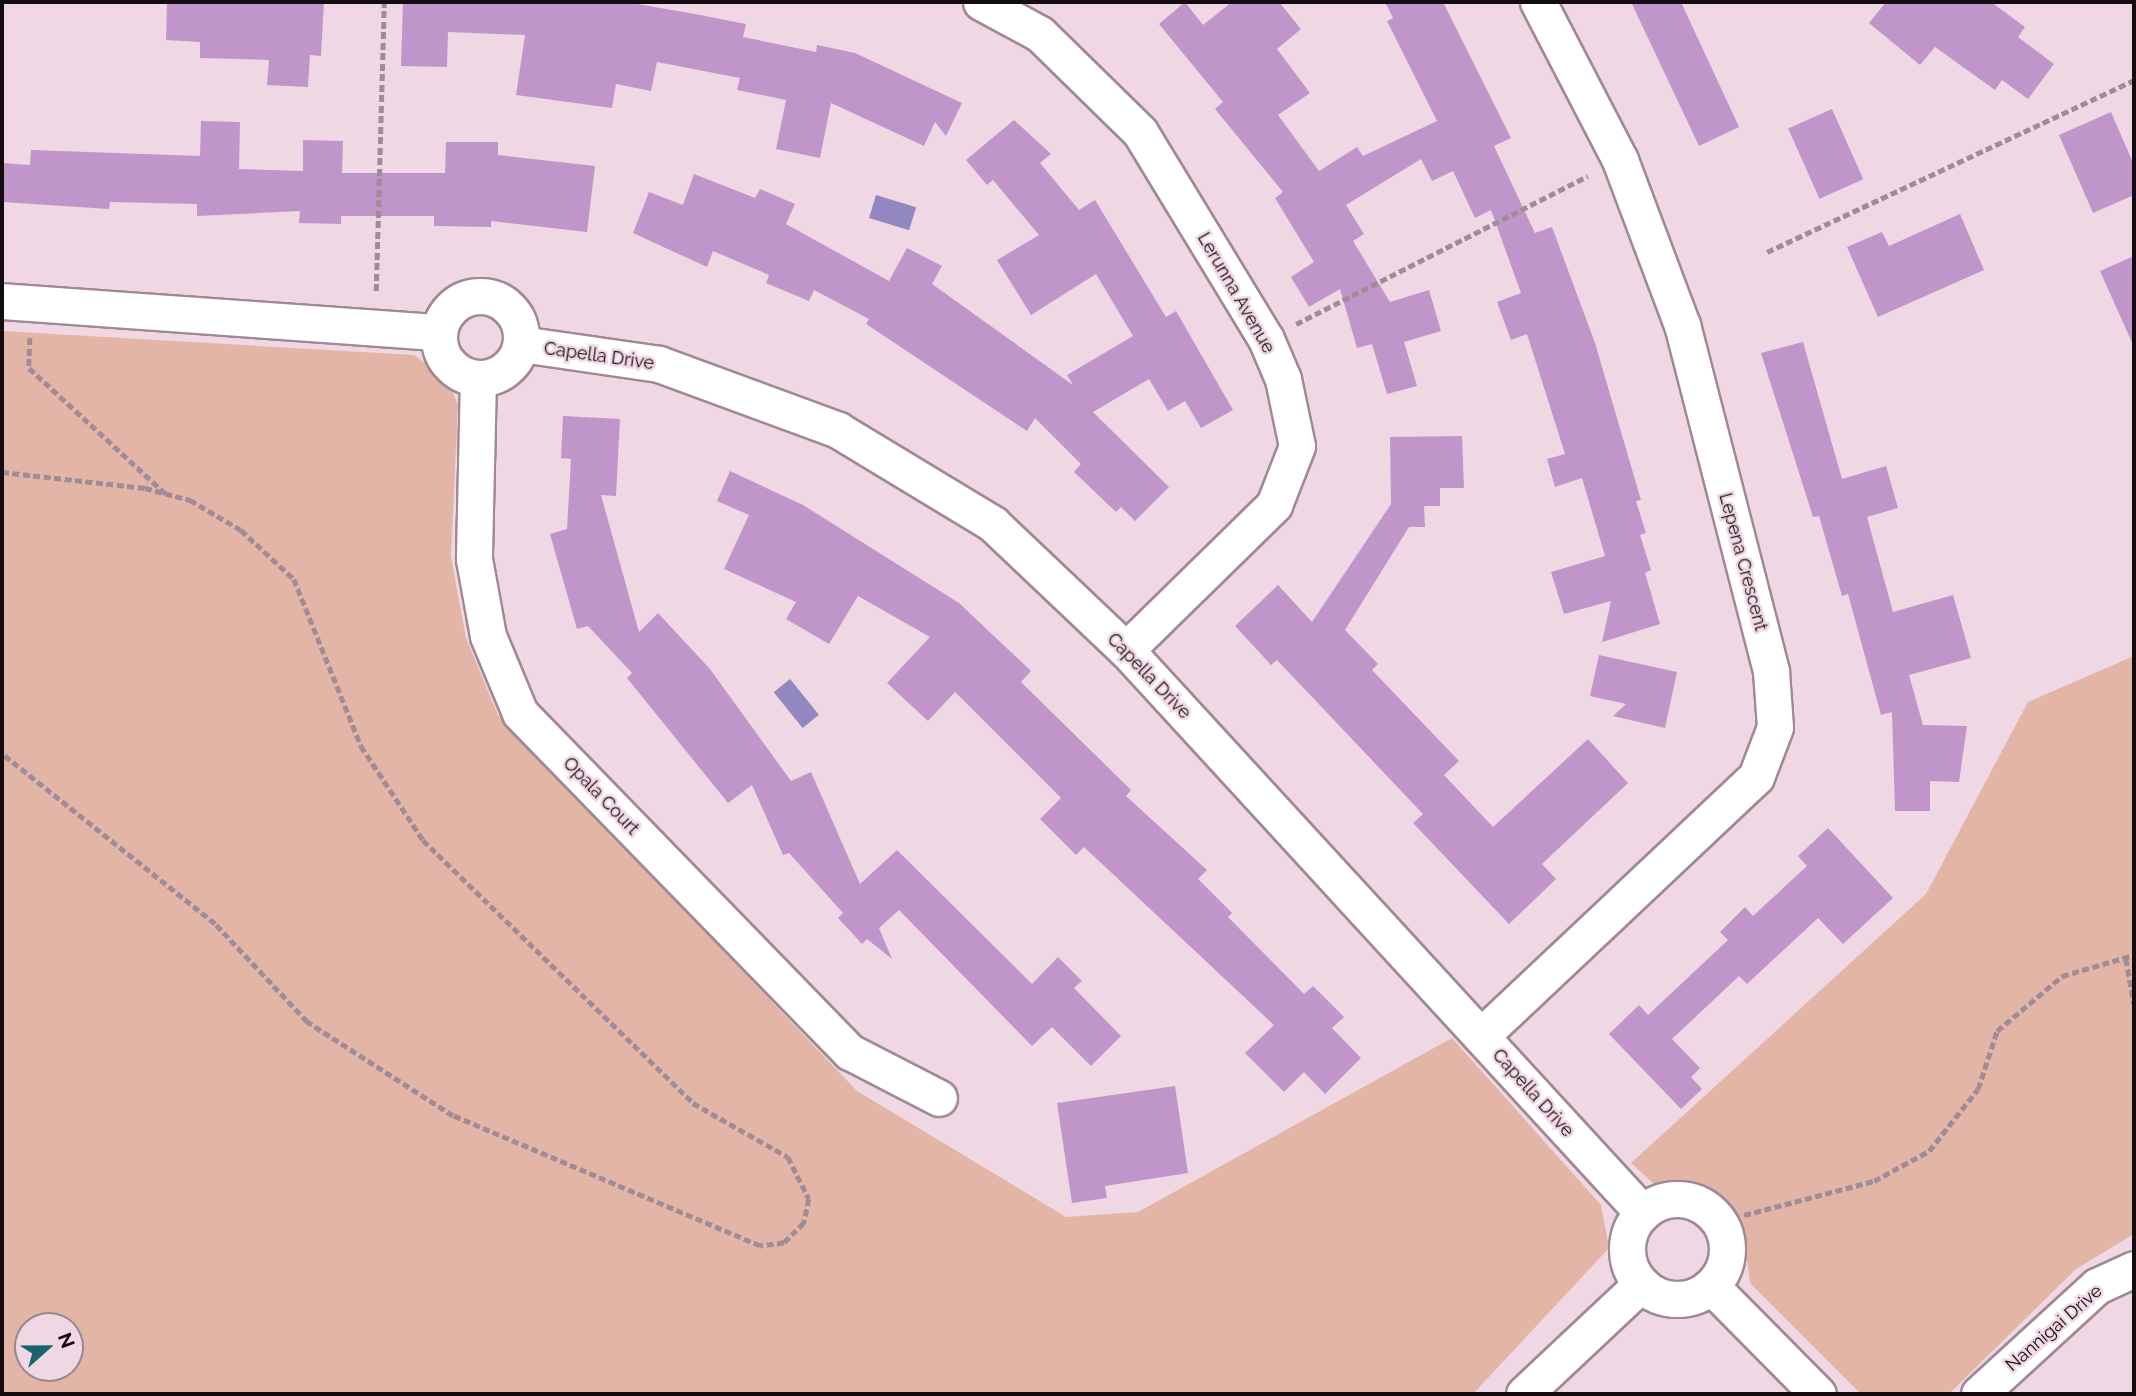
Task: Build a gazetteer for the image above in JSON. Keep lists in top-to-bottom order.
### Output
{
  "streets": {
    "street": [
      "Lerunna Avenue",
      "Capella Drive",
      "Lepena Crescent",
      "Opala Court",
      "Nannigai Drive"
    ]
  },
  "crossings": [
    ["Lerunna Avenue", "Capella Drive"],
    ["Capella Drive", "Lepena Crescent"],
    ["Capella Drive", "Opala Court"]
  ],
  "north": "right"
}
